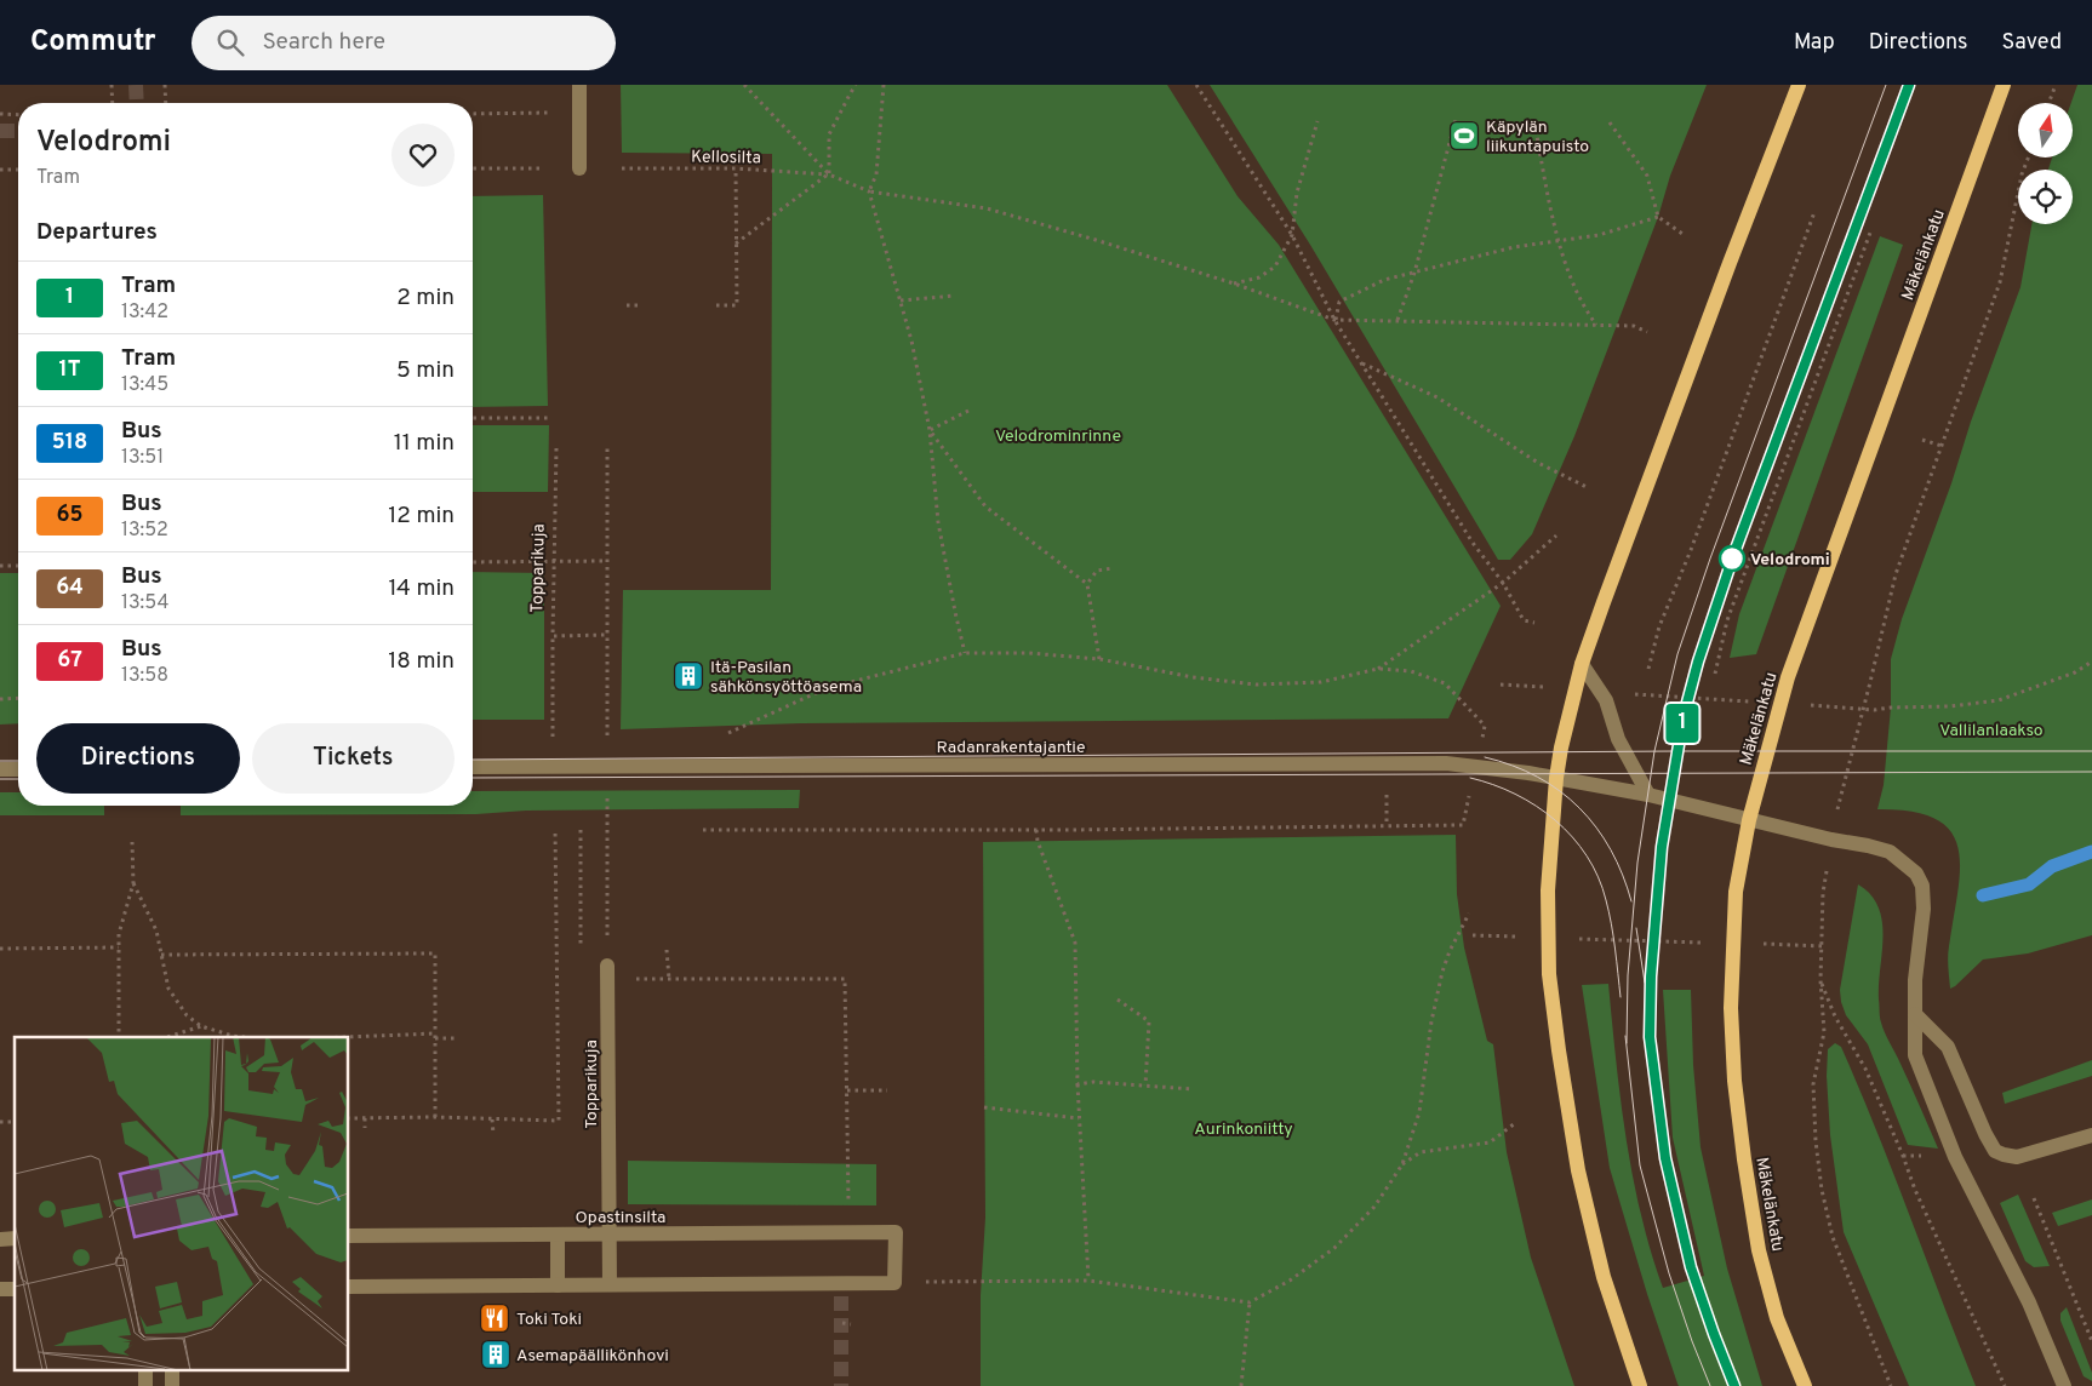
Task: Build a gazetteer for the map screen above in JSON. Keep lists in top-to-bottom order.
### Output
{
  "streets": {
    "main road": ["Mäkelänkatu"],
    "street": ["Topparikuja", "Radanrakentajantie", "Opastinsilta"],
    "path": ["Kellosilta"]
  },
  "crossings": [
    ["Mäkelänkatu", "Radanrakentajantie"],
    ["Topparikuja", "Opastinsilta"]
  ],
  "parks": ["Velodrominrinne", "Vallilanlaakso", "Aurinkoniitty"],
  "places": {
    "sports": ["Käpylän liikuntapuisto"],
    "other": ["Velodromi"],
    "building": ["Itä-Pasilan sähkönsyöttöasema", "Asemapäällikönhovi"],
    "restaurant": ["Toki Toki"]
  },
  "lines": ["tram line 1"],
  "north": "top",
  "page": {
    "header": "Commutr",
    "search": "Search here",
    "nav": ["Map", "Directions", "Saved"],
    "on_map": "1",
    "heading": [
      ["Velodromi", "Tram"],
      "Departures"
    ],
    "list": [
      {
        "mark": "1",
        "name": "Tram",
        "note": "13:42",
        "value": "2 min"
      },
      {
        "mark": "1T",
        "name": "Tram",
        "note": "13:45",
        "value": "5 min"
      },
      {
        "mark": "518",
        "name": "Bus",
        "note": "13:51",
        "value": "11 min"
      },
      {
        "mark": "65",
        "name": "Bus",
        "note": "13:52",
        "value": "12 min"
      },
      {
        "mark": "64",
        "name": "Bus",
        "note": "13:54",
        "value": "14 min"
      },
      {
        "mark": "67",
        "name": "Bus",
        "note": "13:58",
        "value": "18 min"
      }
    ],
    "buttons": ["Directions", "Tickets"]
  }
}
